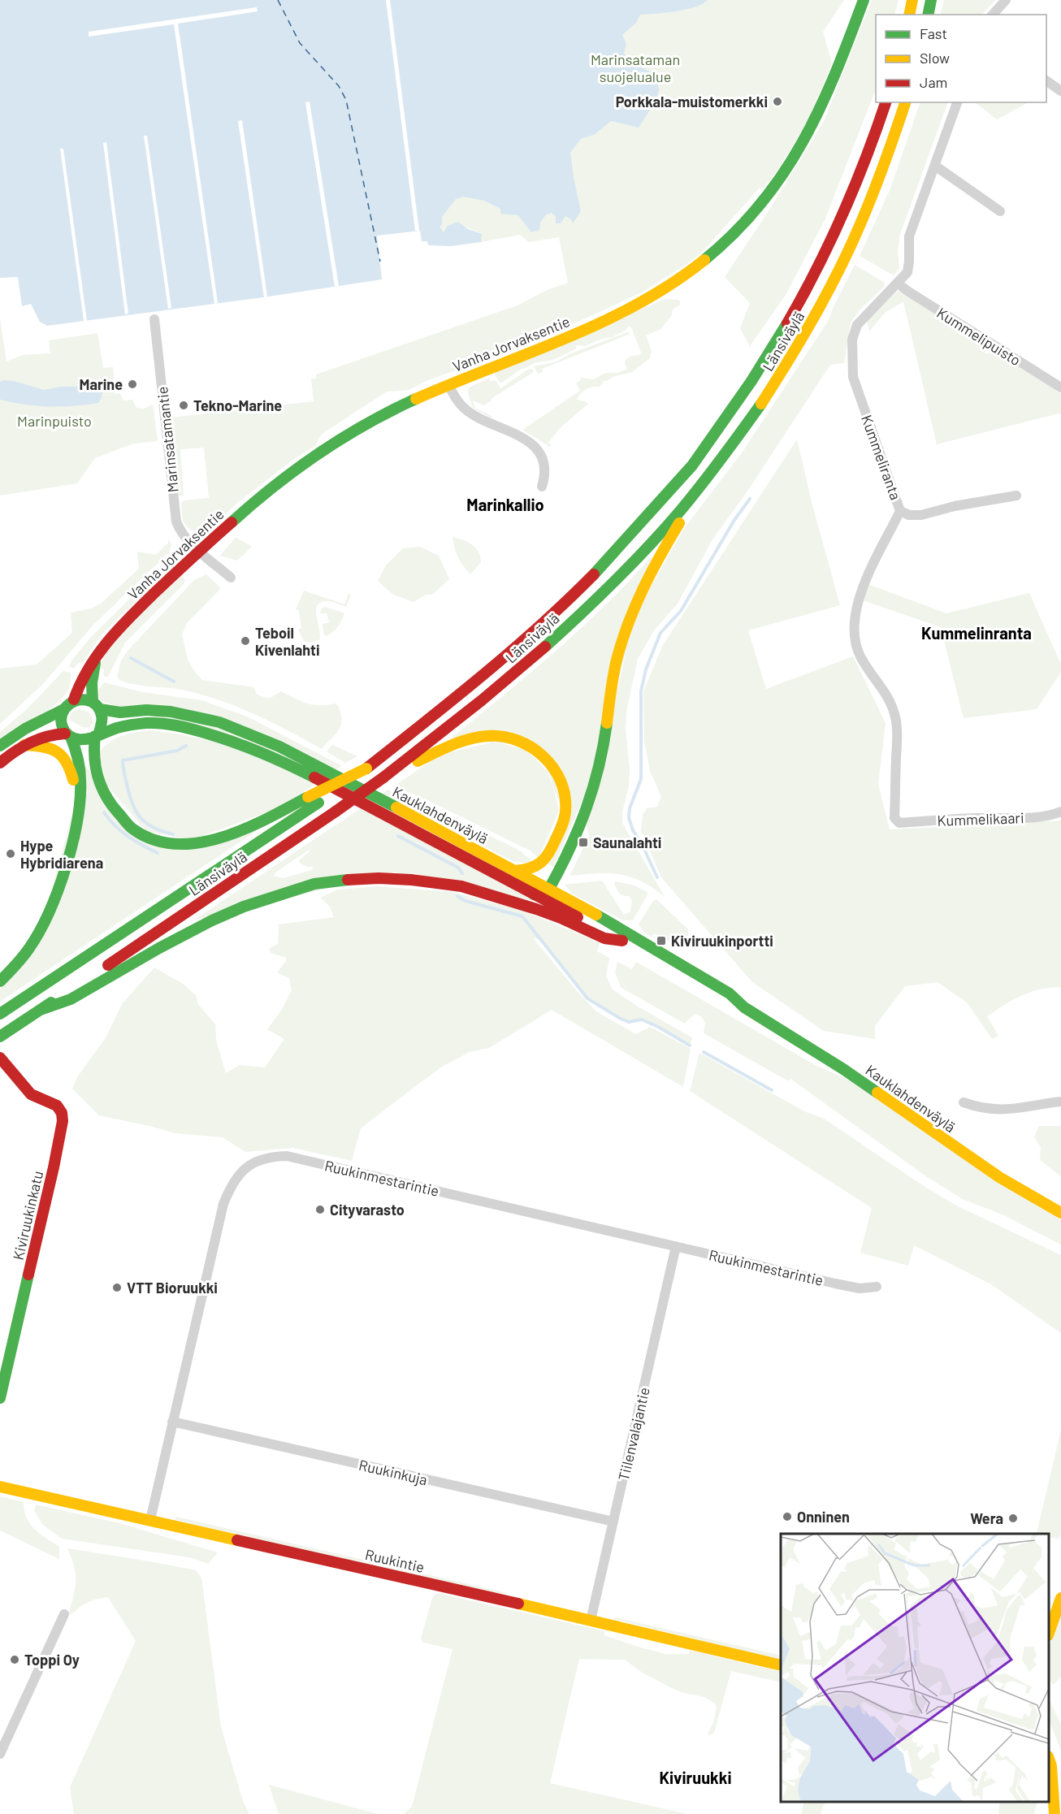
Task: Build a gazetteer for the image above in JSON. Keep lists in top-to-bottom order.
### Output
{
  "streets": {
    "main road": [
      "Länsiväylä",
      "Vanha Jorvaksentie",
      "Kauklahdenväylä",
      "Kiviruukinkatu",
      "Ruukintie"
    ],
    "street": [
      "Kummelipuisto",
      "Marinsatamantie",
      "Kummeliranta",
      "Kummelikaari",
      "Ruukinmestarintie",
      "Tiilenvalajantie",
      "Ruukinkuja"
    ]
  },
  "crossings": [
    ["Kummelipuisto", "Kummeliranta"],
    ["Vanha Jorvaksentie", "Marinsatamantie"],
    ["Vanha Jorvaksentie", "Kauklahdenväylä"],
    ["Kummeliranta", "Kummelikaari"],
    ["Ruukinmestarintie", "Tiilenvalajantie"],
    ["Ruukinmestarintie", "Ruukinkuja"],
    ["Ruukinmestarintie", "Ruukintie"],
    ["Tiilenvalajantie", "Ruukinkuja"],
    ["Tiilenvalajantie", "Ruukintie"]
  ],
  "districts": ["Marinkallio", "Kummelinranta", "Kiviruukki"],
  "parks": ["Marinsataman suojelualue", "Marinpuisto"],
  "places": {
    "other": [
      "Porkkala-muistomerkki",
      "Marine",
      "Tekno-Marine",
      "Teboil Kivenlahti",
      "Hype Hybridiarena",
      "Cityvarasto",
      "VTT Bioruukki",
      "Onninen",
      "Wera",
      "Toppi Oy"
    ],
    "transit": ["Saunalahti", "Kiviruukinportti"]
  },
  "legend": ["Fast", "Slow", "Jam"]
}
